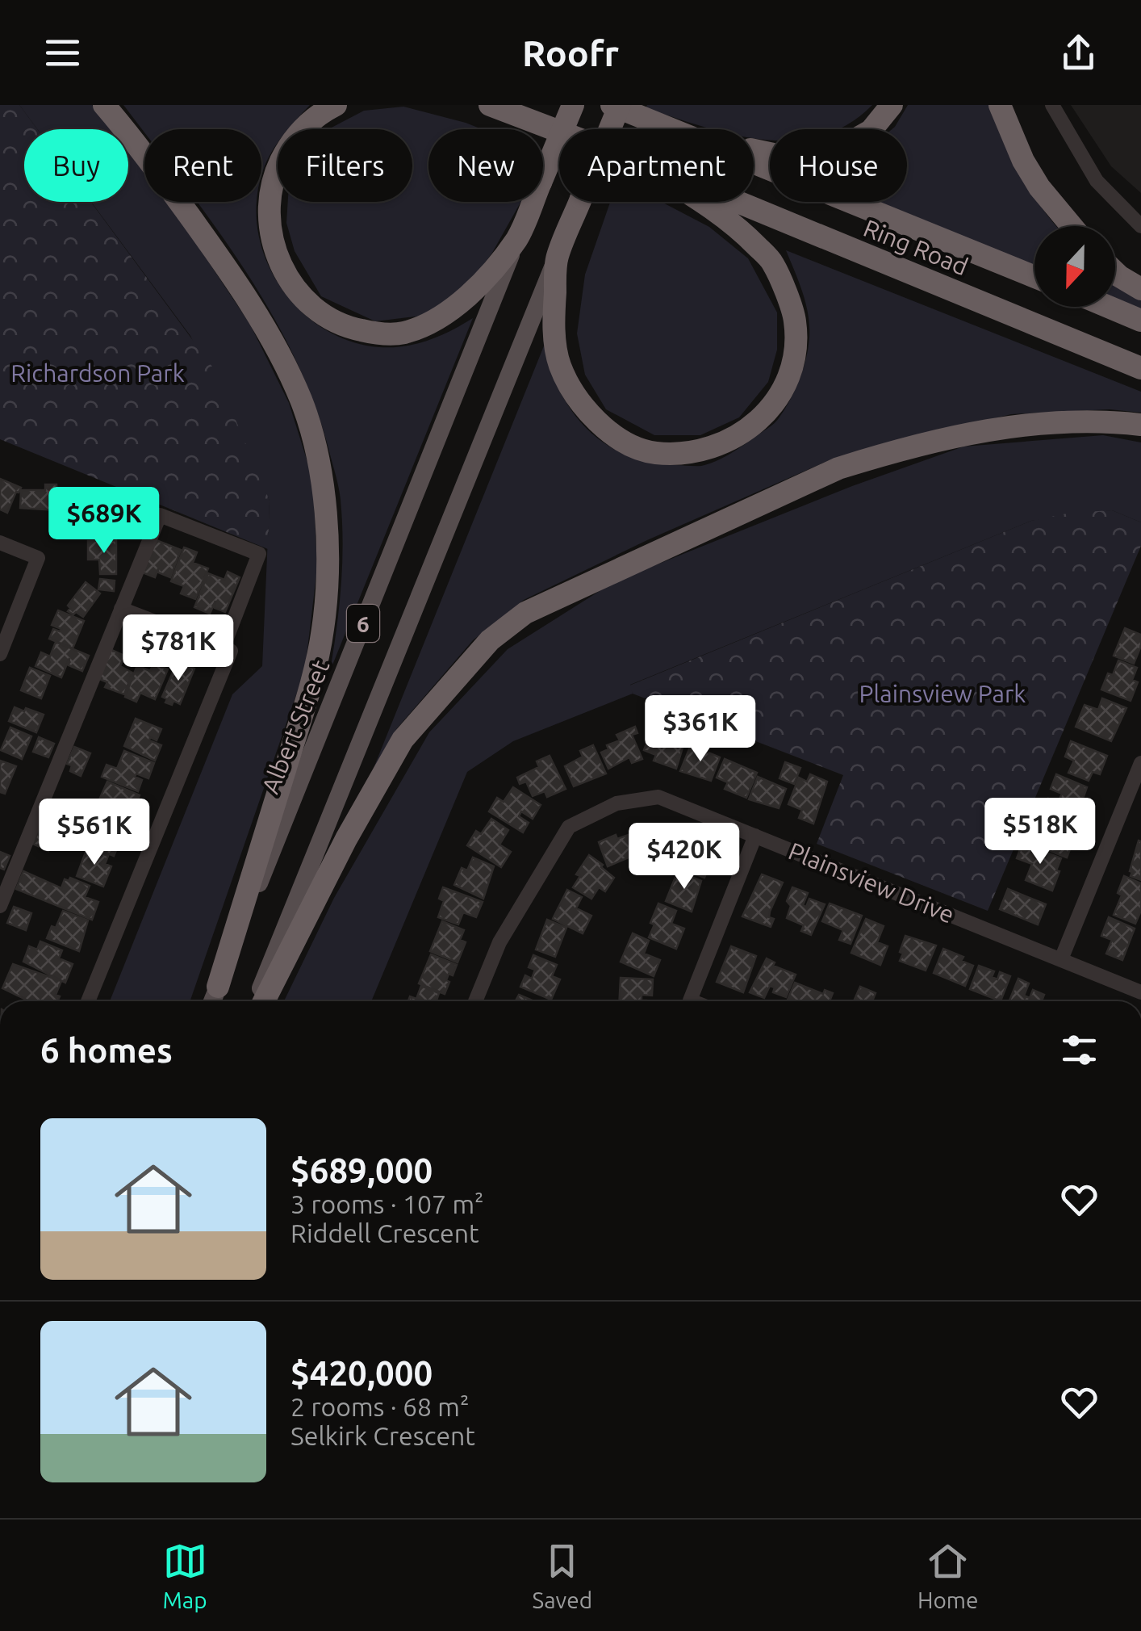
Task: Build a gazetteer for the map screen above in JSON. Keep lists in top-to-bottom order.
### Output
{
  "streets": {
    "highway": ["Ring Road", "6"],
    "main road": ["Albert Street"],
    "street": ["Plainsview Drive"]
  },
  "crossings": [
    ["6", "Albert Street"]
  ],
  "parks": ["Richardson Park", "Plainsview Park"],
  "north": "bottom",
  "page": {
    "header": "Roofr",
    "chip": [
      "Buy",
      "Rent",
      "Filters",
      "New",
      "Apartment",
      "House"
    ],
    "price": [
      "$689K",
      "$781K",
      "$361K",
      "$518K",
      "$561K",
      "$420K"
    ],
    "heading": "6 homes",
    "list": [
      {
        "name": "$689,000",
        "note": "3 rooms · 107 m² · Riddell Crescent"
      },
      {
        "name": "$420,000",
        "note": "2 rooms · 68 m² · Selkirk Crescent"
      }
    ],
    "tabs": ["Map", "Saved", "Home"]
  }
}
